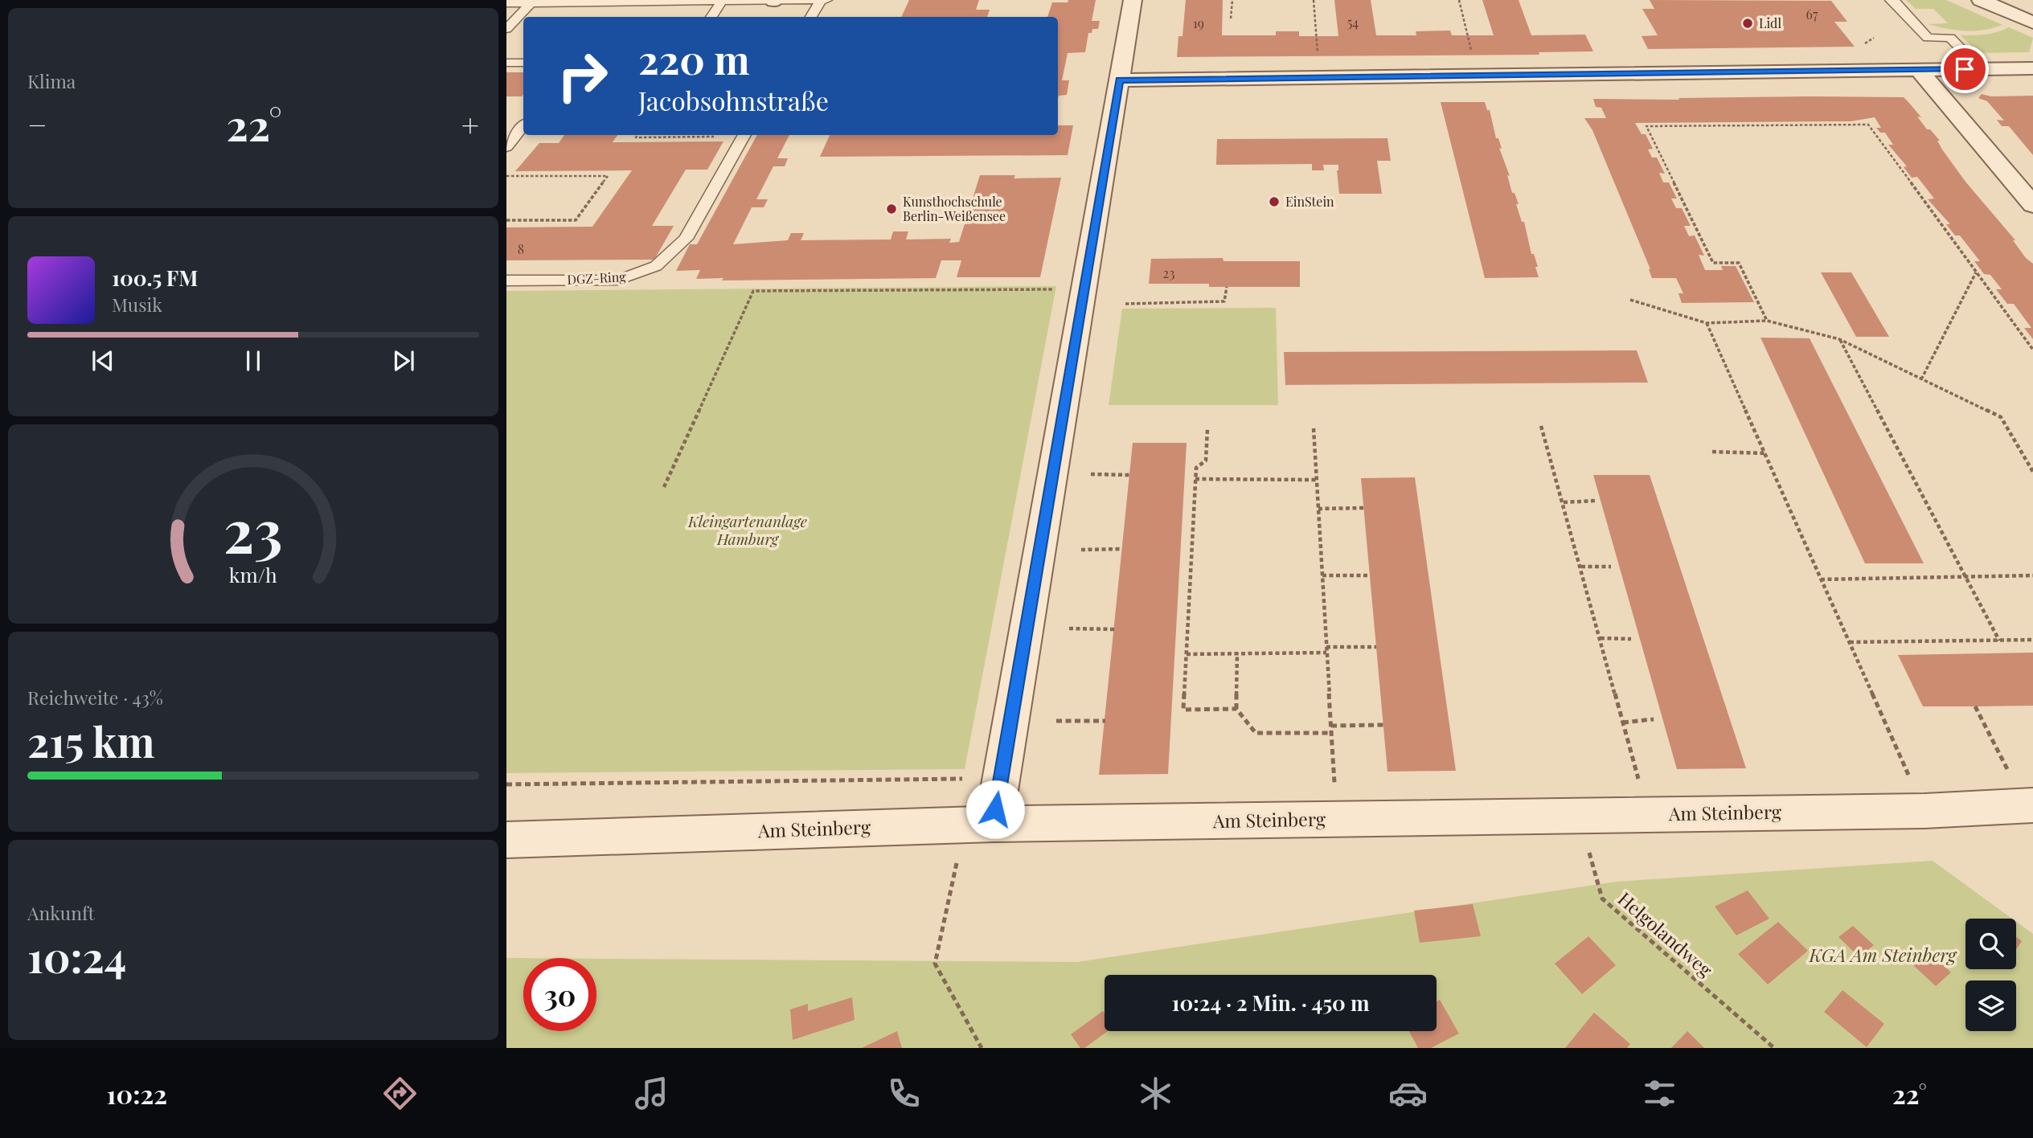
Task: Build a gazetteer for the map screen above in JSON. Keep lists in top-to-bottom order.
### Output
{
  "streets": {
    "street": ["Am Steinberg"],
    "lane": ["DGZ-Ring"],
    "path": ["Helgolandweg"]
  },
  "crossings": [
    ["Am Steinberg", "Helgolandweg"]
  ],
  "parks": ["Kleingartenanlage Hamburg", "KGA Am Steinberg"],
  "places": ["Lidl", "EinStein", "Kunsthochschule Berlin-Weißensee"],
  "house_numbers": [
    "67",
    "54",
    "19",
    "8",
    "23"
  ],
  "page": {
    "tile": [
      "Klima",
      ["Reichweite · 43%", "215 km"],
      ["Ankunft", "10:24"]
    ],
    "turn": ["220 m", "Jacobsohnstraße"],
    "heat": ["−", "22°", "+"],
    "song": ["100.5 FM", "Musik"],
    "limit": "30",
    "trip": "10:24 · 2 Min. · 450 m",
    "tabs": ["10:22", "22°"],
    "gauge": ["23", "km/h"]
  }
}
